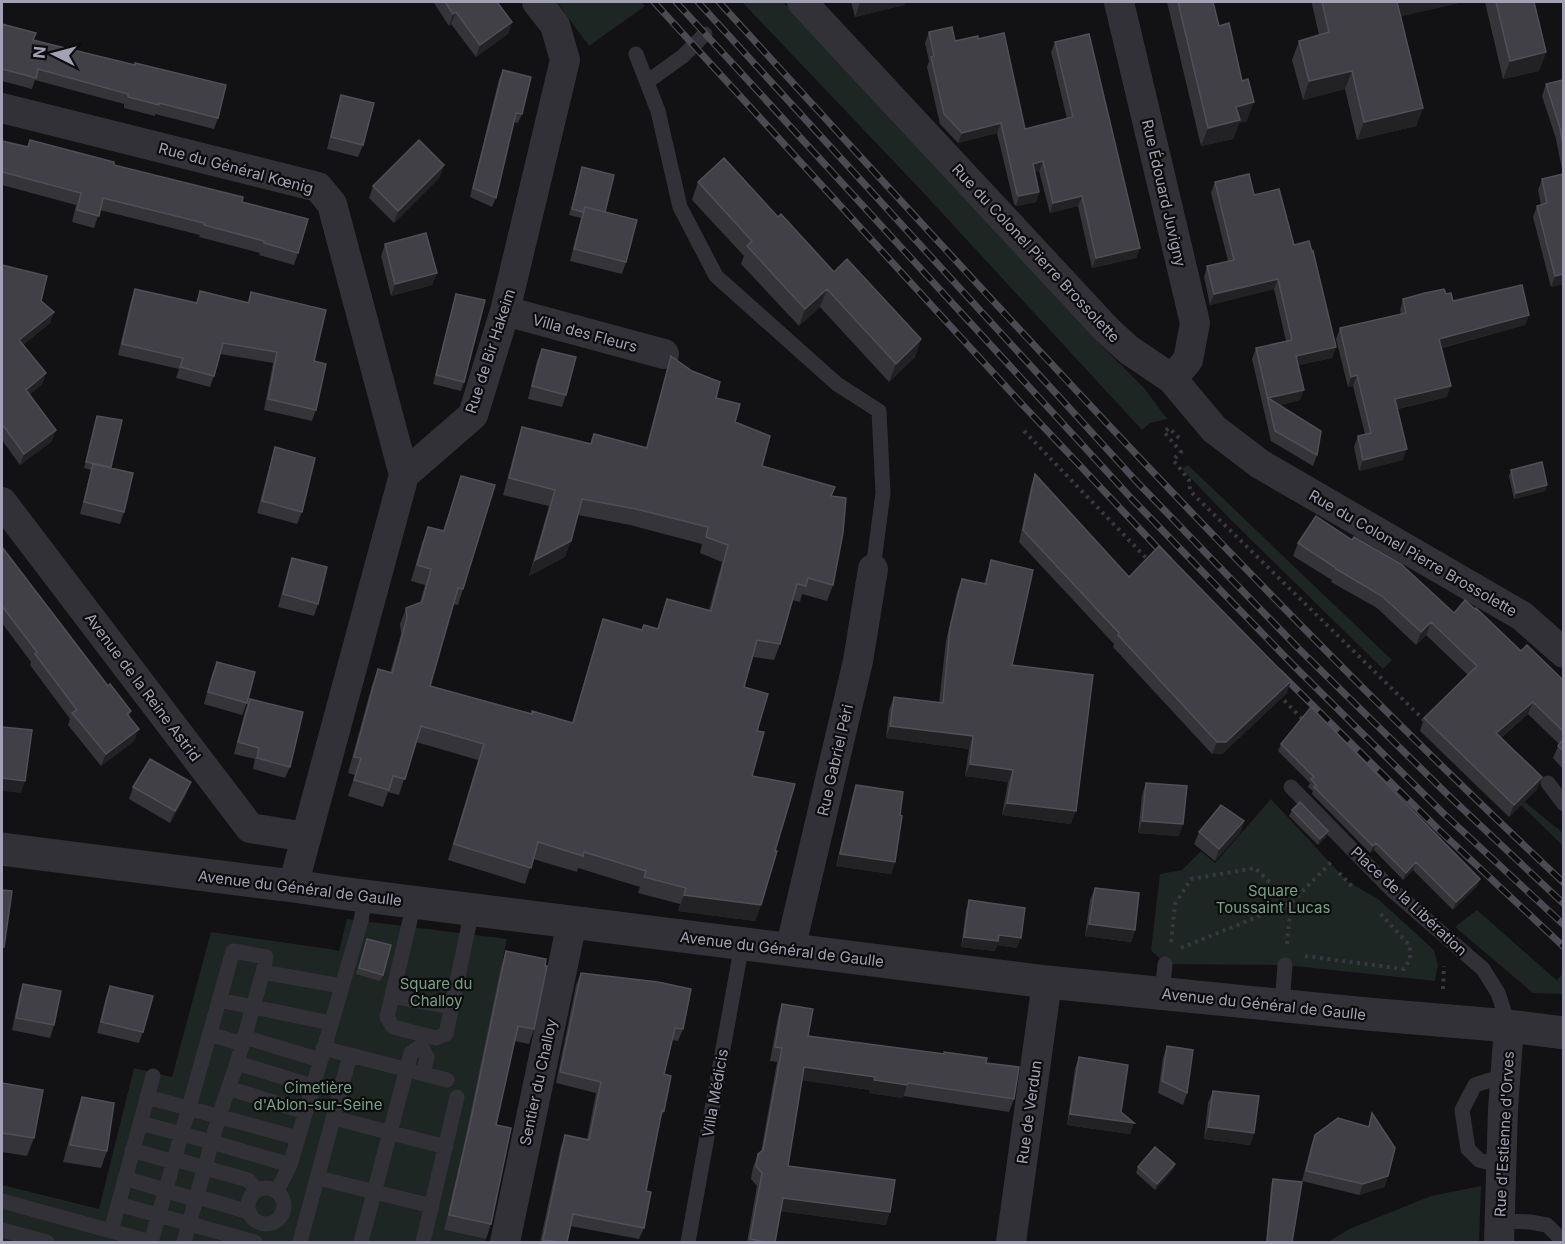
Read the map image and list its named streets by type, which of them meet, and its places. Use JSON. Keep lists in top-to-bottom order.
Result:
{
  "streets": {
    "street": [
      "Rue du Général Kœnig",
      "Rue Édouard Juvigny",
      "Rue du Colonel Pierre Brossolette",
      "Villa des Fleurs",
      "Rue de Bir Hakeim",
      "Avenue de la Reine Astrid",
      "Rue Gabriel Péri",
      "Avenue du Général de Gaulle",
      "Sentier du Challoy",
      "Rue de Verdun",
      "Rue d'Estienne d'Orves"
    ],
    "lane": ["Place de la Libération", "Villa Médicis"]
  },
  "crossings": [
    ["Rue du Général Kœnig", "Rue de Bir Hakeim"],
    ["Rue Édouard Juvigny", "Rue du Colonel Pierre Brossolette"],
    ["Villa des Fleurs", "Rue de Bir Hakeim"],
    ["Rue Gabriel Péri", "Avenue du Général de Gaulle"],
    ["Avenue du Général de Gaulle", "Place de la Libération"],
    ["Avenue du Général de Gaulle", "Sentier du Challoy"],
    ["Avenue du Général de Gaulle", "Villa Médicis"],
    ["Avenue du Général de Gaulle", "Rue de Verdun"],
    ["Avenue du Général de Gaulle", "Rue d'Estienne d'Orves"],
    ["Place de la Libération", "Rue d'Estienne d'Orves"]
  ],
  "parks": ["Square Toussaint Lucas", "Square du Challoy", "Cimetière d'Ablon-sur-Seine"],
  "north": "left"
}
